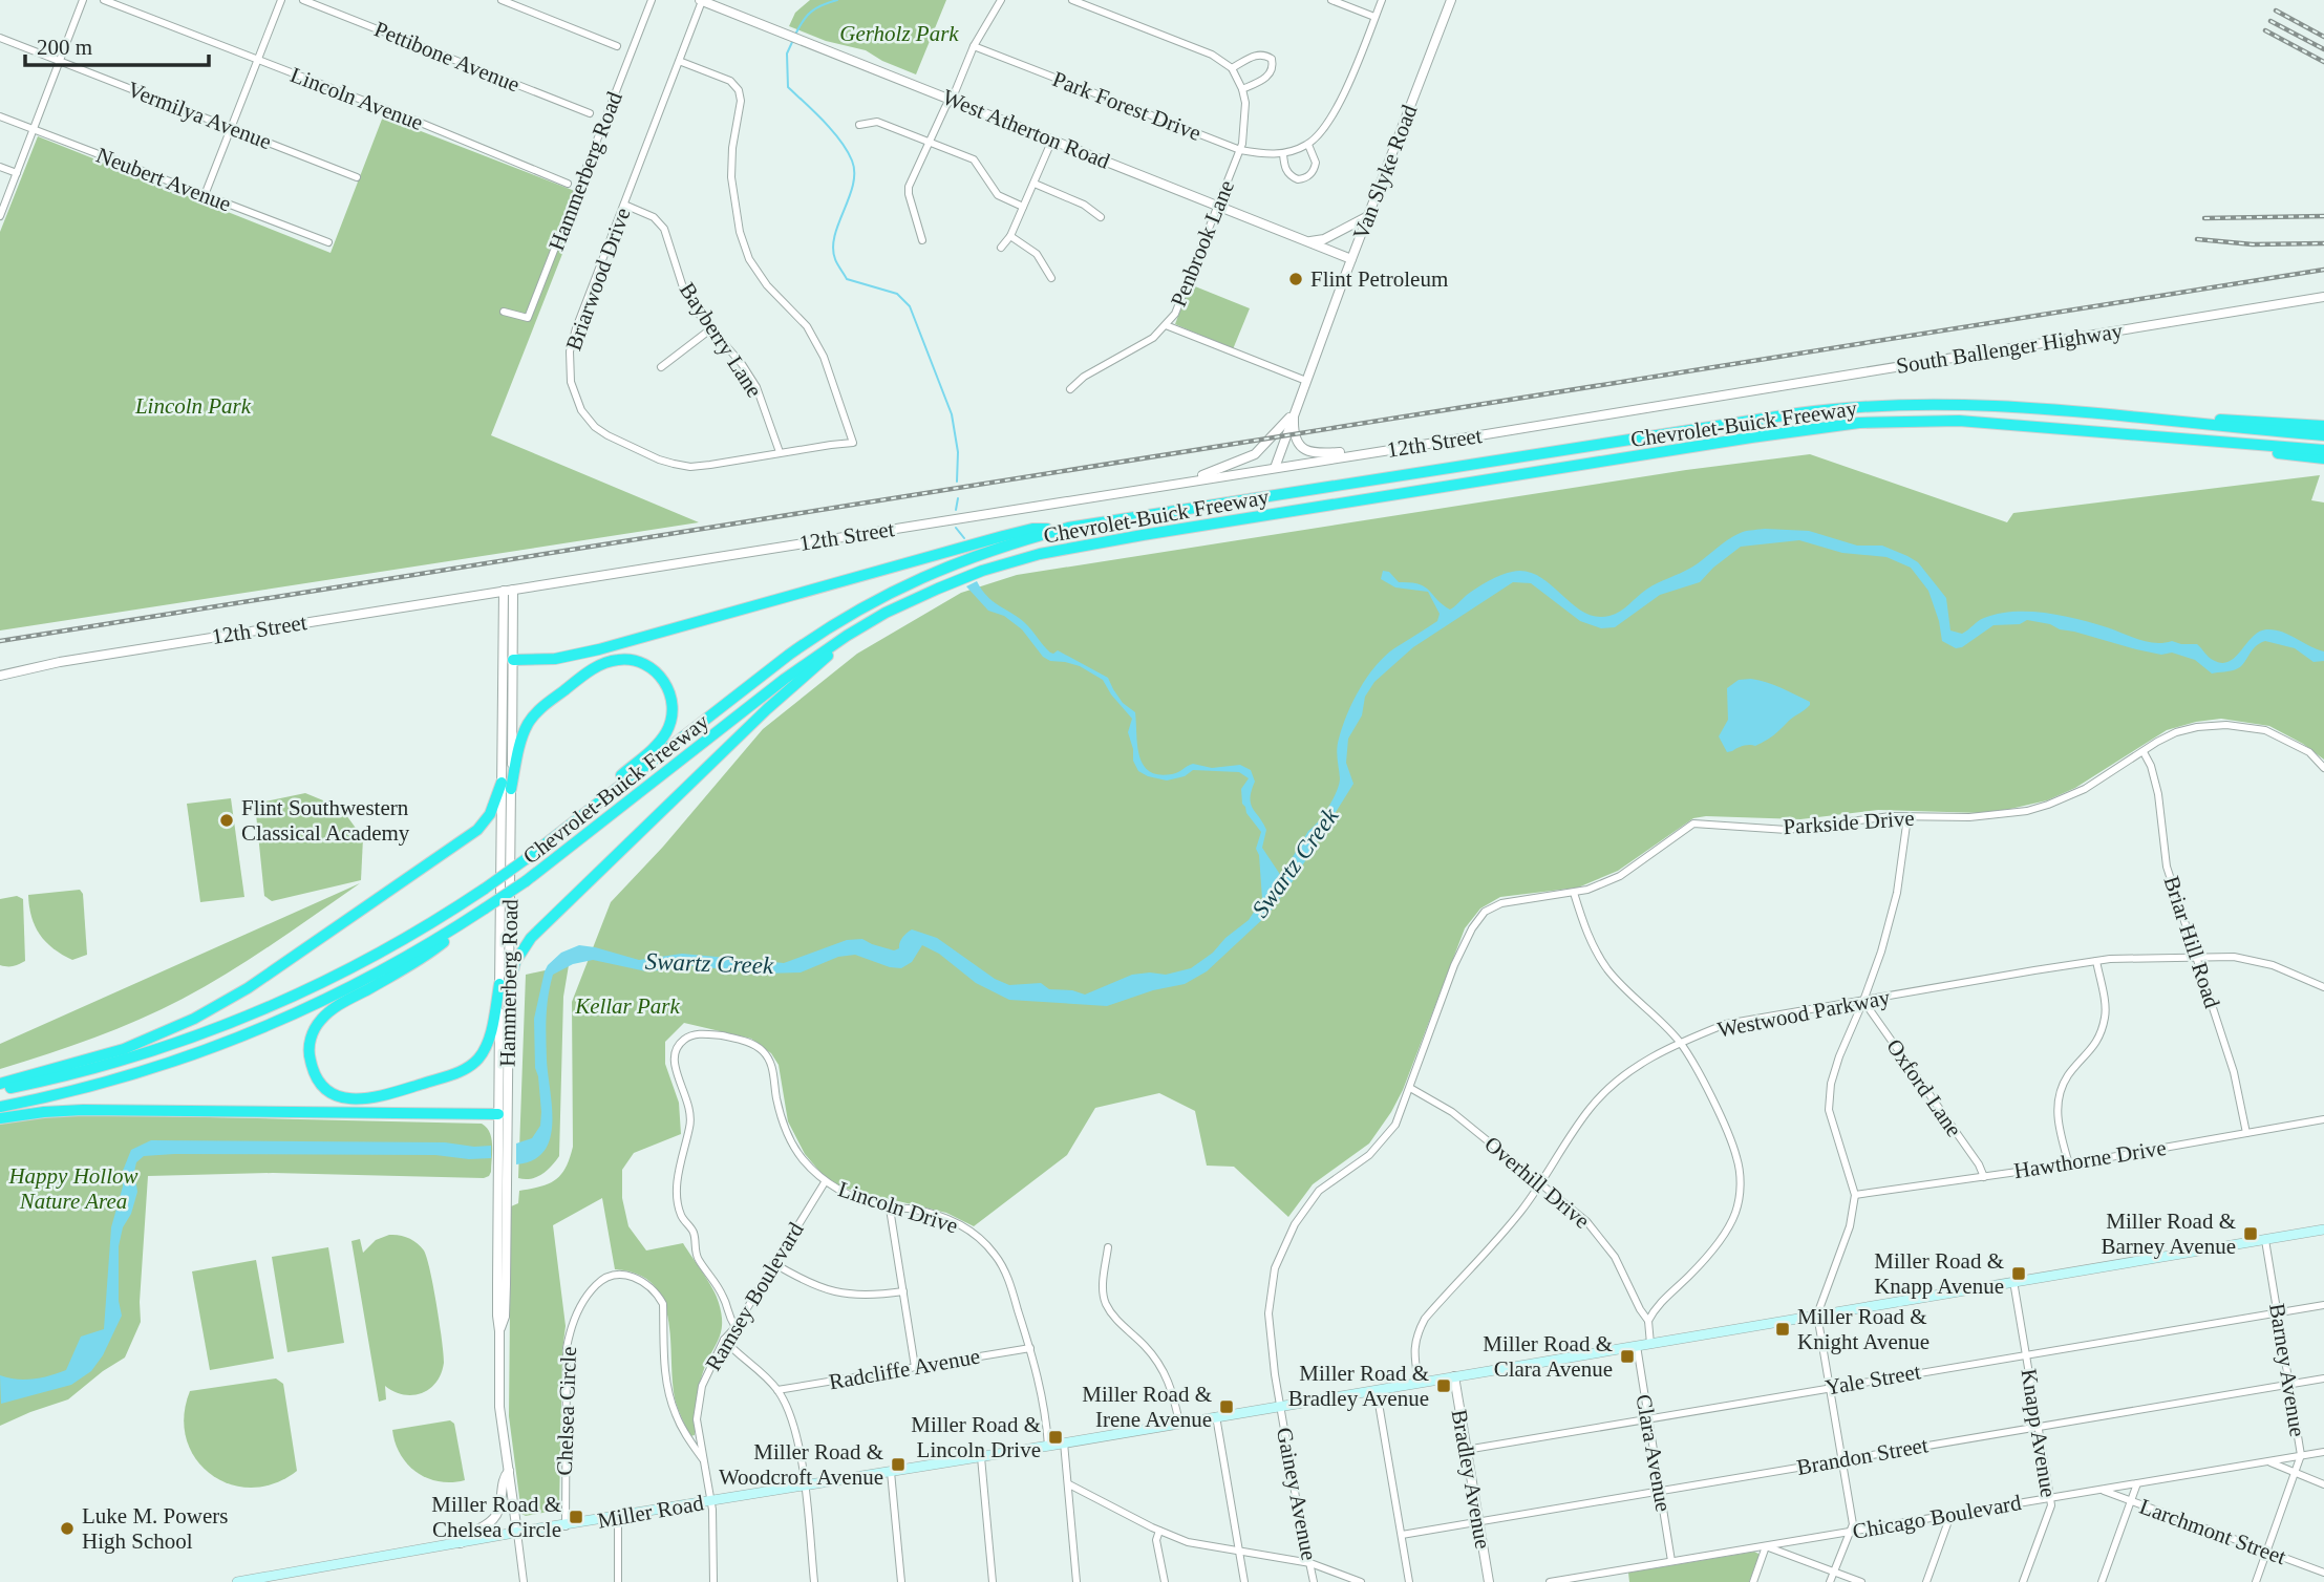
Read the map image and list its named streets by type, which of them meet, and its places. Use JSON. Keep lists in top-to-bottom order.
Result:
{
  "streets": {
    "highway": ["Chevrolet-Buick Freeway"],
    "main road": ["Miller Road"],
    "street": [
      "Pettibone Avenue",
      "Lincoln Avenue",
      "Park Forest Drive",
      "Vermilya Avenue",
      "West Atherton Road",
      "Hammerberg Road",
      "Van Slyke Road",
      "Neubert Avenue",
      "Penbrook Lane",
      "Briarwood Drive",
      "Bayberry Lane",
      "South Ballenger Highway",
      "12th Street",
      "Parkside Drive",
      "Briar Hill Road",
      "Westwood Parkway",
      "Oxford Lane",
      "Hawthorne Drive",
      "Overhill Drive",
      "Lincoln Drive",
      "Ramsey Boulevard",
      "Radcliffe Avenue",
      "Barney Avenue",
      "Yale Street",
      "Chelsea Circle",
      "Knapp Avenue",
      "Clara Avenue",
      "Brandon Street",
      "Bradley Avenue",
      "Gainey Avenue",
      "Chicago Boulevard",
      "Larchmont Street"
    ]
  },
  "crossings": [
    ["Park Forest Drive", "Penbrook Lane"],
    ["West Atherton Road", "Van Slyke Road"],
    ["West Atherton Road", "Penbrook Lane"],
    ["West Atherton Road", "Briarwood Drive"],
    ["Hammerberg Road", "12th Street"],
    ["Hammerberg Road", "Miller Road"],
    ["Van Slyke Road", "12th Street"],
    ["Briarwood Drive", "Bayberry Lane"],
    ["South Ballenger Highway", "12th Street"],
    ["Parkside Drive", "Briar Hill Road"],
    ["Parkside Drive", "Overhill Drive"],
    ["Parkside Drive", "Gainey Avenue"],
    ["Parkside Drive", "Miller Road"],
    ["Briar Hill Road", "Westwood Parkway"],
    ["Briar Hill Road", "Hawthorne Drive"],
    ["Westwood Parkway", "Oxford Lane"],
    ["Westwood Parkway", "Overhill Drive"],
    ["Westwood Parkway", "Miller Road"],
    ["Oxford Lane", "Hawthorne Drive"],
    ["Overhill Drive", "Miller Road"],
    ["Lincoln Drive", "Ramsey Boulevard"],
    ["Lincoln Drive", "Radcliffe Avenue"],
    ["Lincoln Drive", "Miller Road"],
    ["Ramsey Boulevard", "Chelsea Circle"],
    ["Ramsey Boulevard", "Miller Road"],
    ["Barney Avenue", "Yale Street"],
    ["Barney Avenue", "Brandon Street"],
    ["Barney Avenue", "Miller Road"],
    ["Barney Avenue", "Chicago Boulevard"],
    ["Barney Avenue", "Larchmont Street"],
    ["Yale Street", "Knapp Avenue"],
    ["Yale Street", "Clara Avenue"],
    ["Yale Street", "Bradley Avenue"],
    ["Chelsea Circle", "Miller Road"],
    ["Knapp Avenue", "Brandon Street"],
    ["Knapp Avenue", "Miller Road"],
    ["Knapp Avenue", "Chicago Boulevard"],
    ["Clara Avenue", "Brandon Street"],
    ["Clara Avenue", "Miller Road"],
    ["Clara Avenue", "Chicago Boulevard"],
    ["Brandon Street", "Bradley Avenue"],
    ["Bradley Avenue", "Miller Road"],
    ["Gainey Avenue", "Miller Road"],
    ["Chicago Boulevard", "Larchmont Street"]
  ],
  "water": ["Swartz Creek"],
  "parks": [
    "Gerholz Park",
    "Lincoln Park",
    "Kellar Park",
    "Happy Hollow Nature Area"
  ],
  "places": {
    "other": ["Flint Petroleum", "Flint Southwestern Classical Academy", "Luke M. Powers High School"],
    "transit": [
      "Miller Road & Barney Avenue",
      "Miller Road & Knapp Avenue",
      "Miller Road & Knight Avenue",
      "Miller Road & Clara Avenue",
      "Miller Road & Bradley Avenue",
      "Miller Road & Irene Avenue",
      "Miller Road & Lincoln Drive",
      "Miller Road & Woodcroft Avenue",
      "Miller Road & Chelsea Circle"
    ]
  },
  "scale_bar": "200 m"
}
